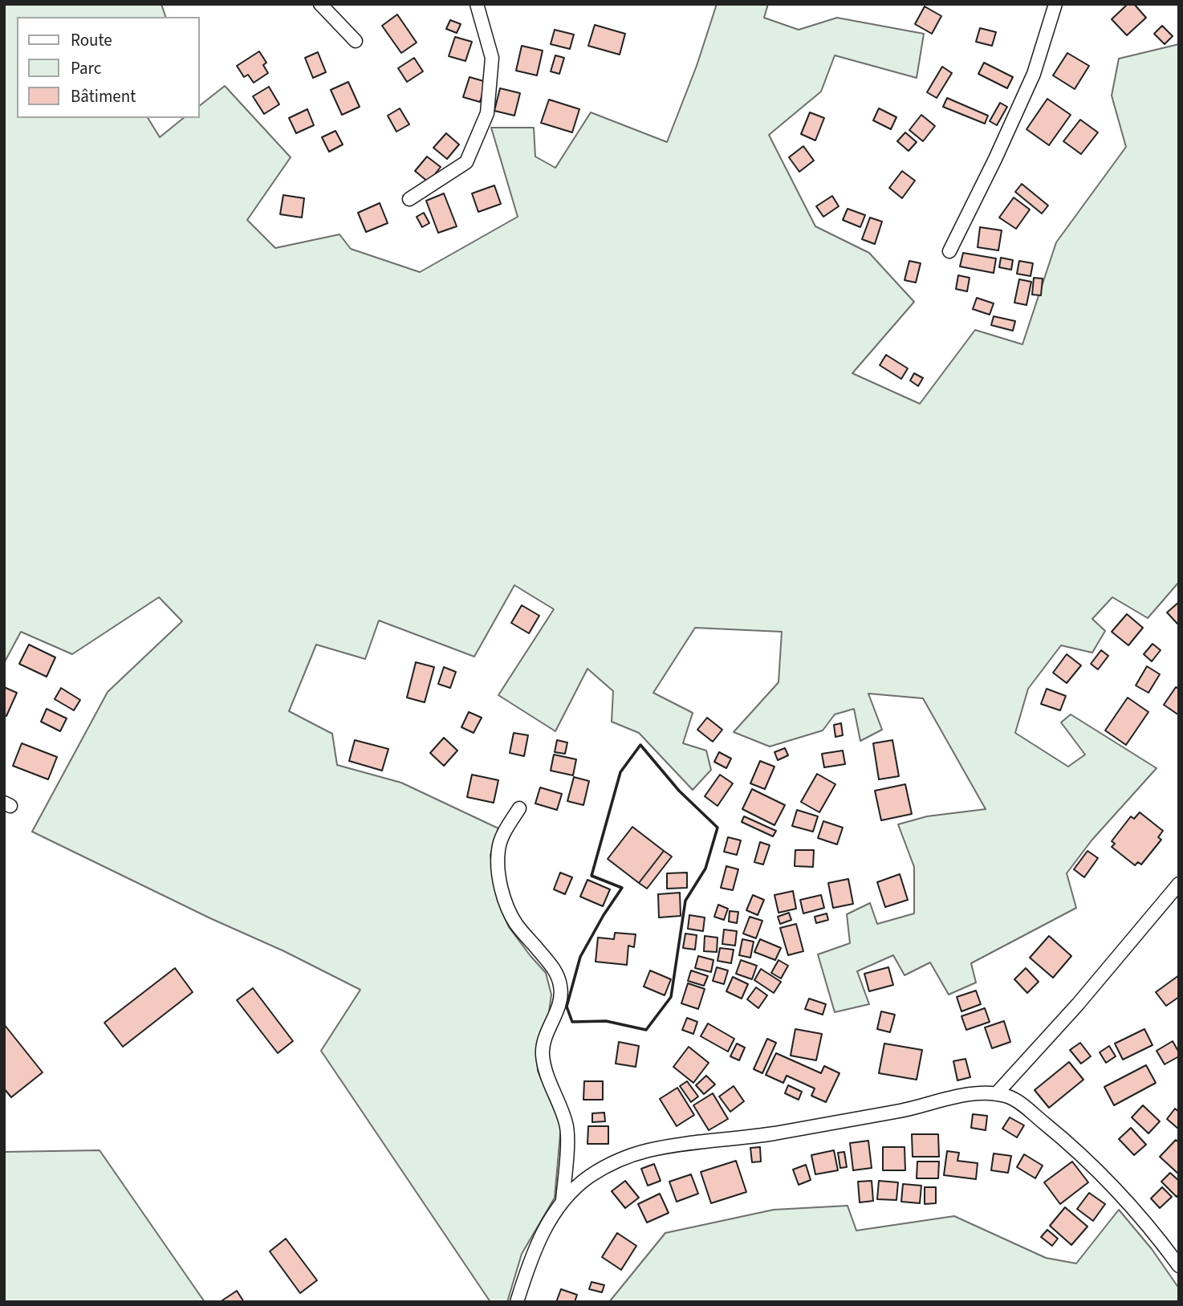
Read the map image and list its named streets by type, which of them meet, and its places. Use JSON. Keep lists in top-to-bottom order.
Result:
{
  "legend": ["Route", "Parc", "Bâtiment"]
}
